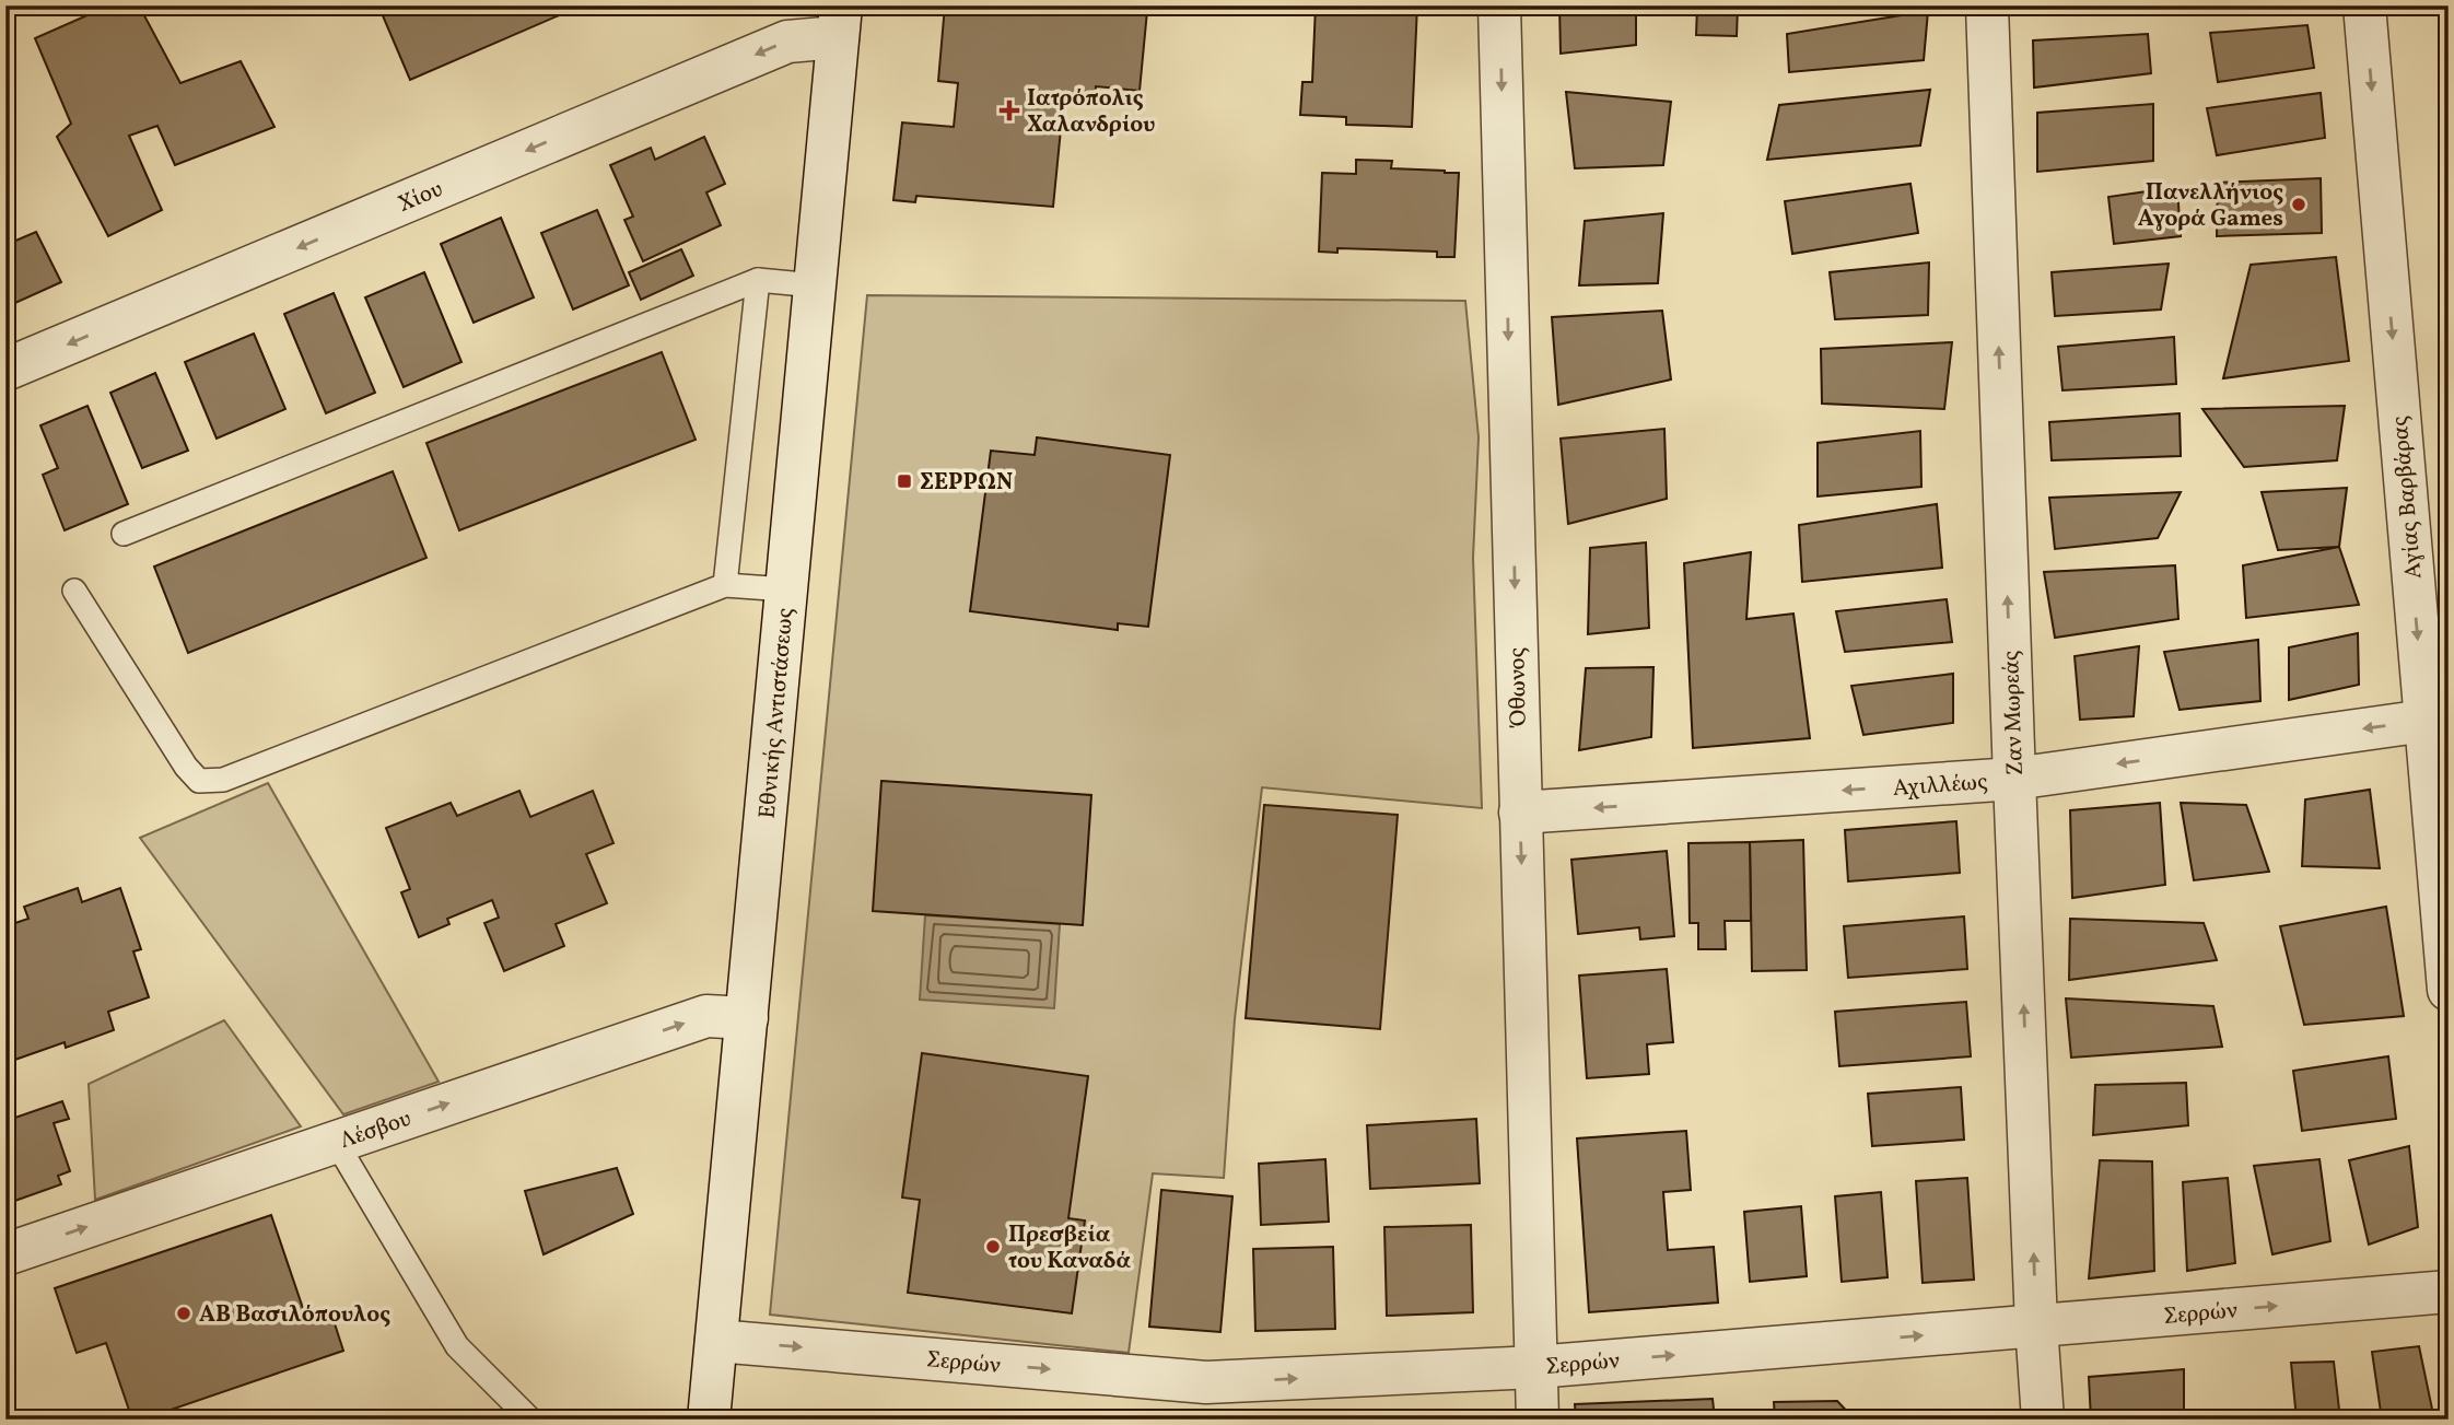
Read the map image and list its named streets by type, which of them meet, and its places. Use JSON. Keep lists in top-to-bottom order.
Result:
{
  "streets": {
    "street": [
      "Χίου",
      "Αγίας Βαρβάρας",
      "Όθωνος",
      "Εθνικής Αντιστάσεως",
      "Ζαν Μωρεάς",
      "Αχιλλέως",
      "Λέσβου",
      "Σερρών"
    ]
  },
  "crossings": [
    ["Χίου", "Εθνικής Αντιστάσεως"],
    ["Αγίας Βαρβάρας", "Αχιλλέως"],
    ["Όθωνος", "Αχιλλέως"],
    ["Όθωνος", "Σερρών"],
    ["Εθνικής Αντιστάσεως", "Λέσβου"],
    ["Εθνικής Αντιστάσεως", "Σερρών"],
    ["Ζαν Μωρεάς", "Αχιλλέως"],
    ["Ζαν Μωρεάς", "Σερρών"]
  ],
  "one_way": [
    "Χίου",
    "Αγίας Βαρβάρας",
    "Όθωνος",
    "Ζαν Μωρεάς",
    "Αχιλλέως",
    "Λέσβου",
    "Σερρών"
  ],
  "places": {
    "health": ["Ιατρόπολις Χαλανδρίου"],
    "other": ["Πανελλήνιος Αγορά Games", "Πρεσβεία του Καναδά", "ΑΒ Βασιλόπουλος"],
    "transit": ["ΣΕΡΡΩΝ"]
  }
}
